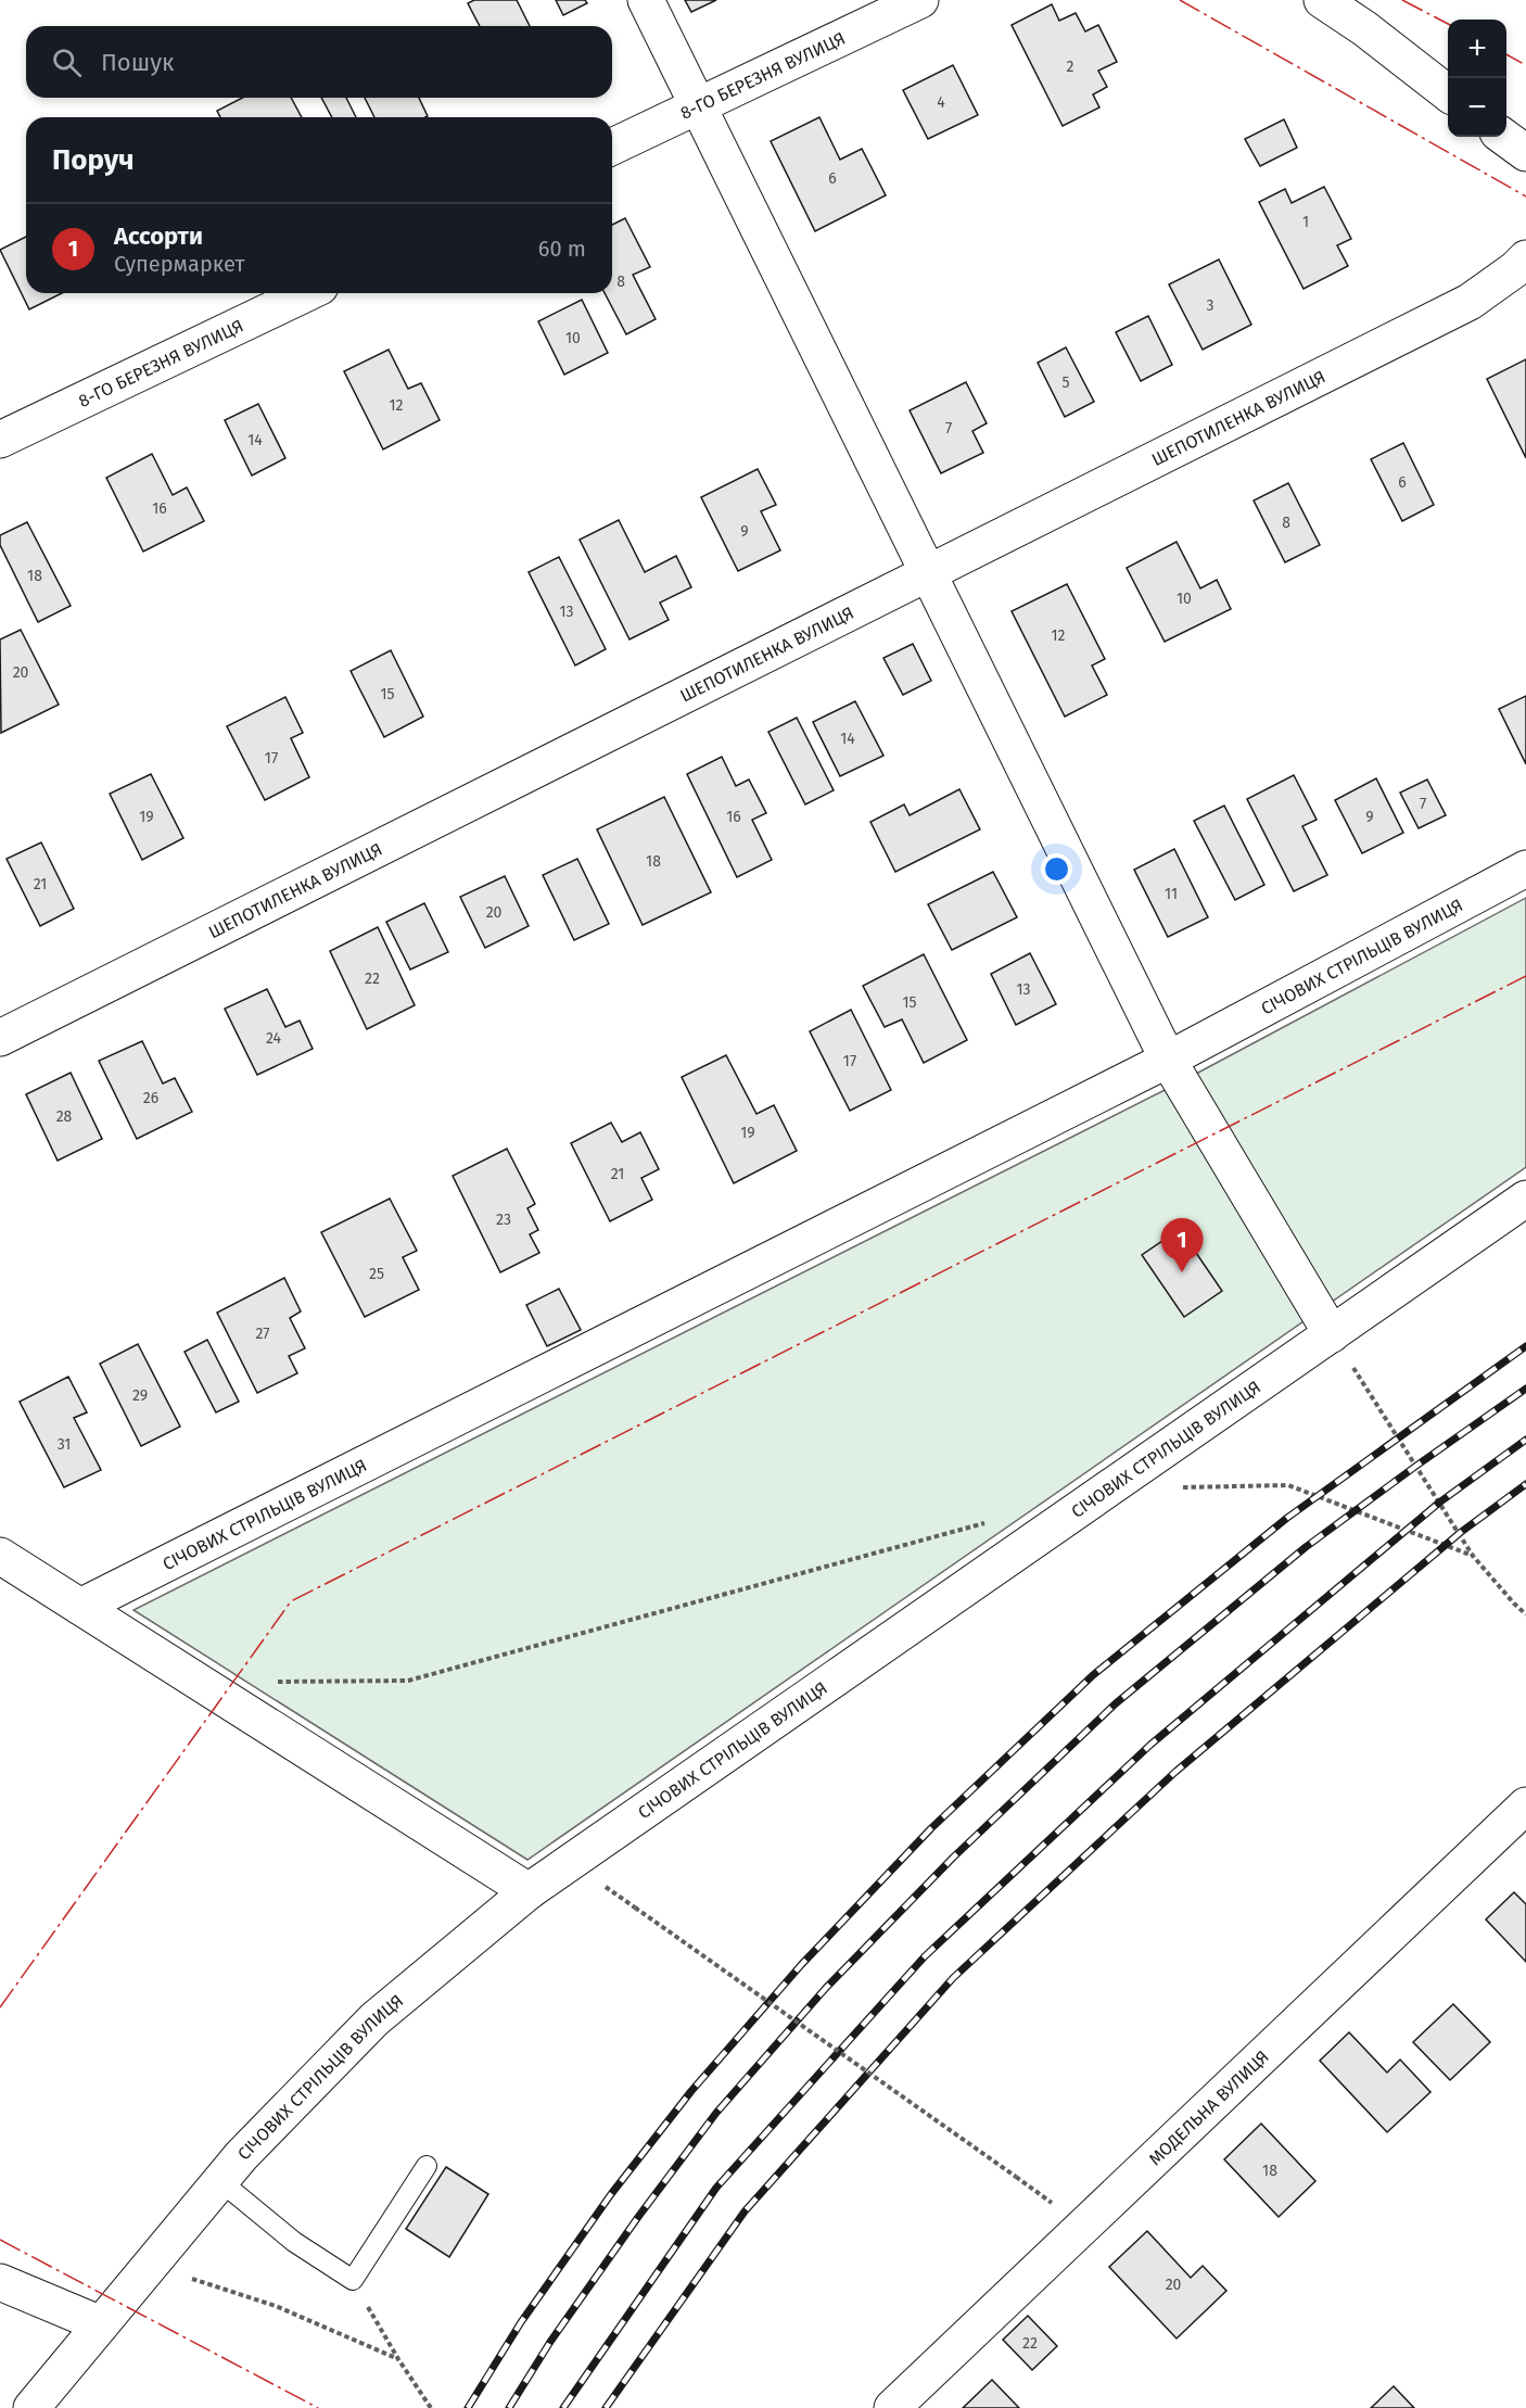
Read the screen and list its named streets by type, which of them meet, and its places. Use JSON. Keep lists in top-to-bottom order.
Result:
{
  "streets": {
    "street": [
      "8-ГО БЕРЕЗНЯ ВУЛИЦЯ",
      "ШЕПОТИЛЕНКА ВУЛИЦЯ",
      "СІЧОВИХ СТРІЛЬЦІВ ВУЛИЦЯ",
      "МОДЕЛЬНА ВУЛИЦЯ"
    ]
  },
  "house_numbers": [
    "2",
    "4",
    "6",
    "1",
    "8",
    "3",
    "10",
    "5",
    "12",
    "7",
    "14",
    "6",
    "16",
    "8",
    "9",
    "18",
    "10",
    "13",
    "12",
    "20",
    "15",
    "14",
    "17",
    "7",
    "19",
    "16",
    "9",
    "18",
    "21",
    "11",
    "20",
    "22",
    "13",
    "15",
    "24",
    "17",
    "26",
    "28",
    "19",
    "21",
    "23",
    "25",
    "27",
    "29",
    "31",
    "18",
    "20",
    "22"
  ],
  "page": {
    "map_buttons": ["+", "−"],
    "search": "Пошук",
    "heading": "Поруч",
    "list": [
      {
        "mark": "1",
        "name": "Ассорти",
        "note": "Супермаркет",
        "value": "60 m"
      }
    ],
    "pins": "1"
  }
}
